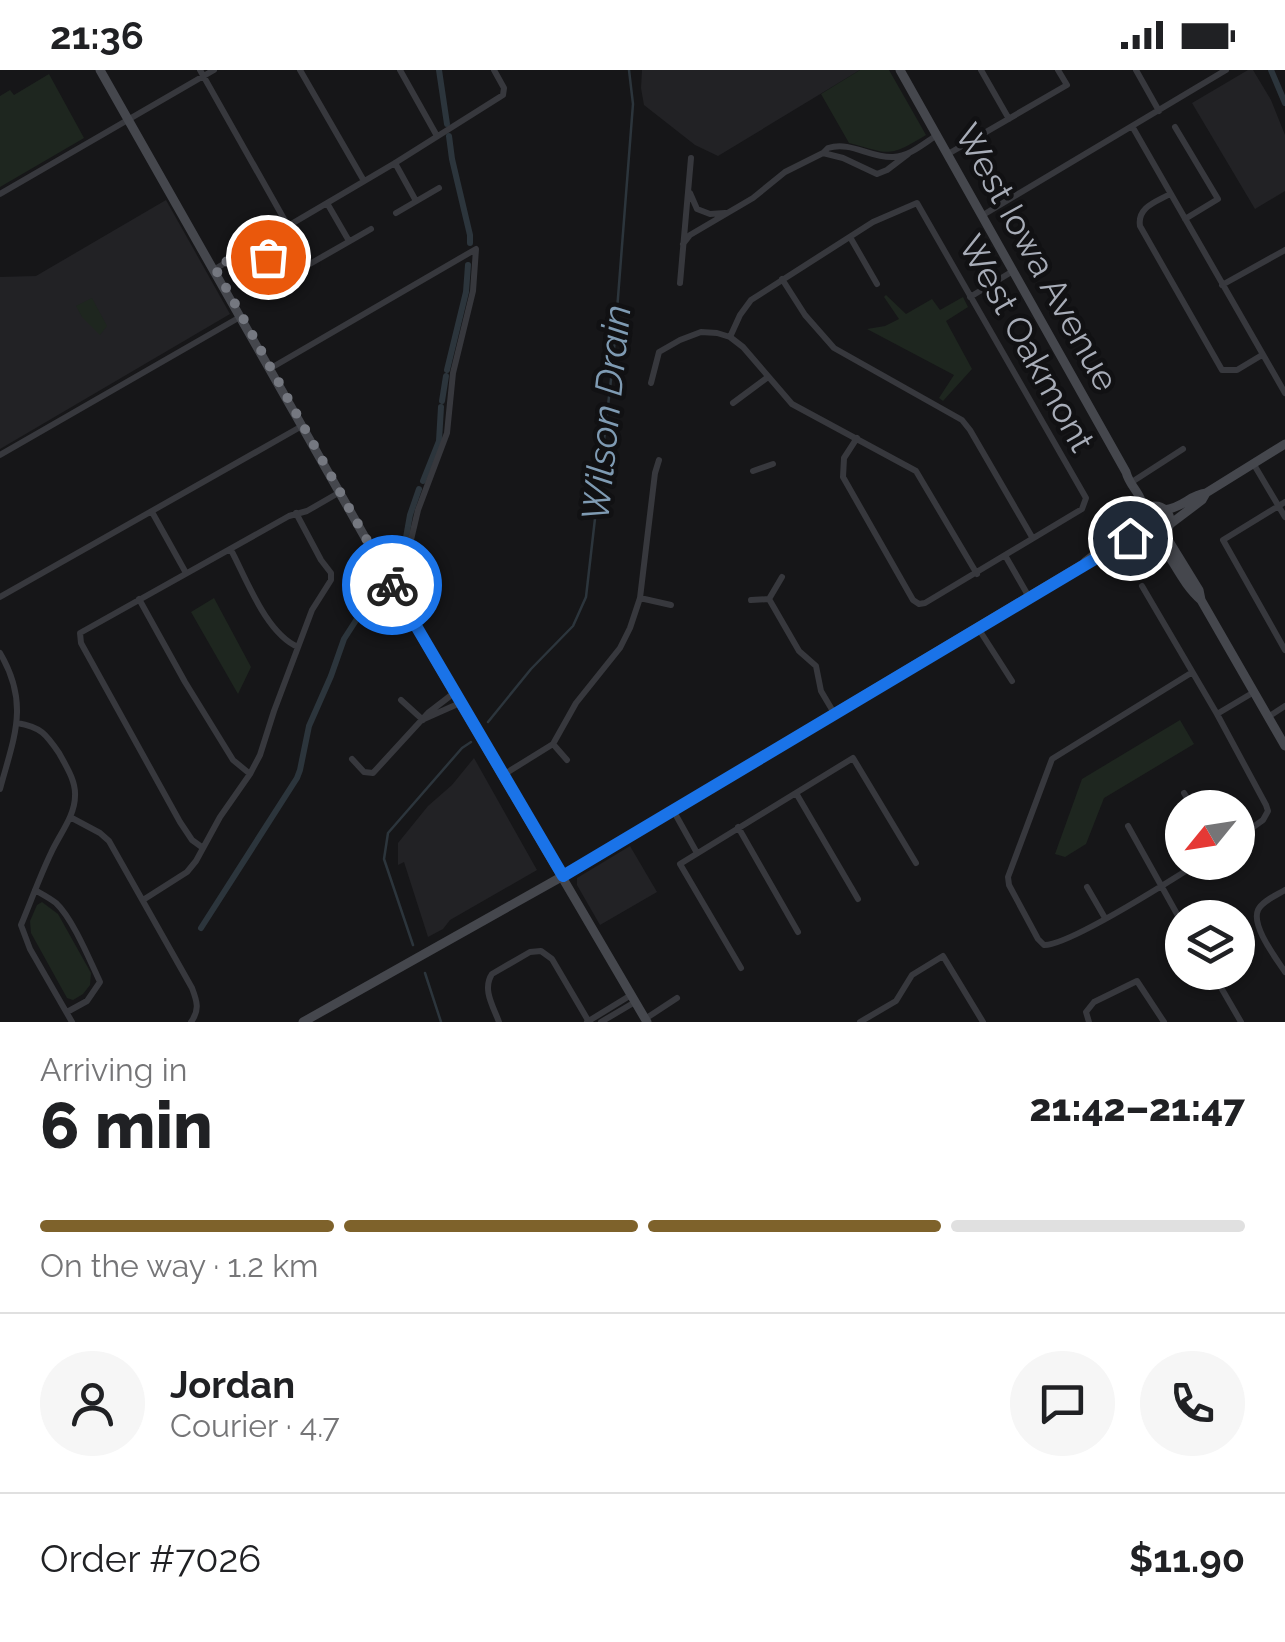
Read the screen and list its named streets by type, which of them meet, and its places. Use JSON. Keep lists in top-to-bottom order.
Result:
{
  "streets": {
    "main road": ["West Iowa Avenue"],
    "street": ["West Oakmont"]
  },
  "water": ["Wilson Drain"],
  "north": "bottom left",
  "page": {
    "status": "21:36",
    "heading": ["6 min", "Arriving in", "21:42–21:47"],
    "panel": [
      "Jordan",
      "Courier · 4.7",
      "Order #7026",
      "$11.90"
    ],
    "bar": "On the way · 1.2 km"
  }
}
